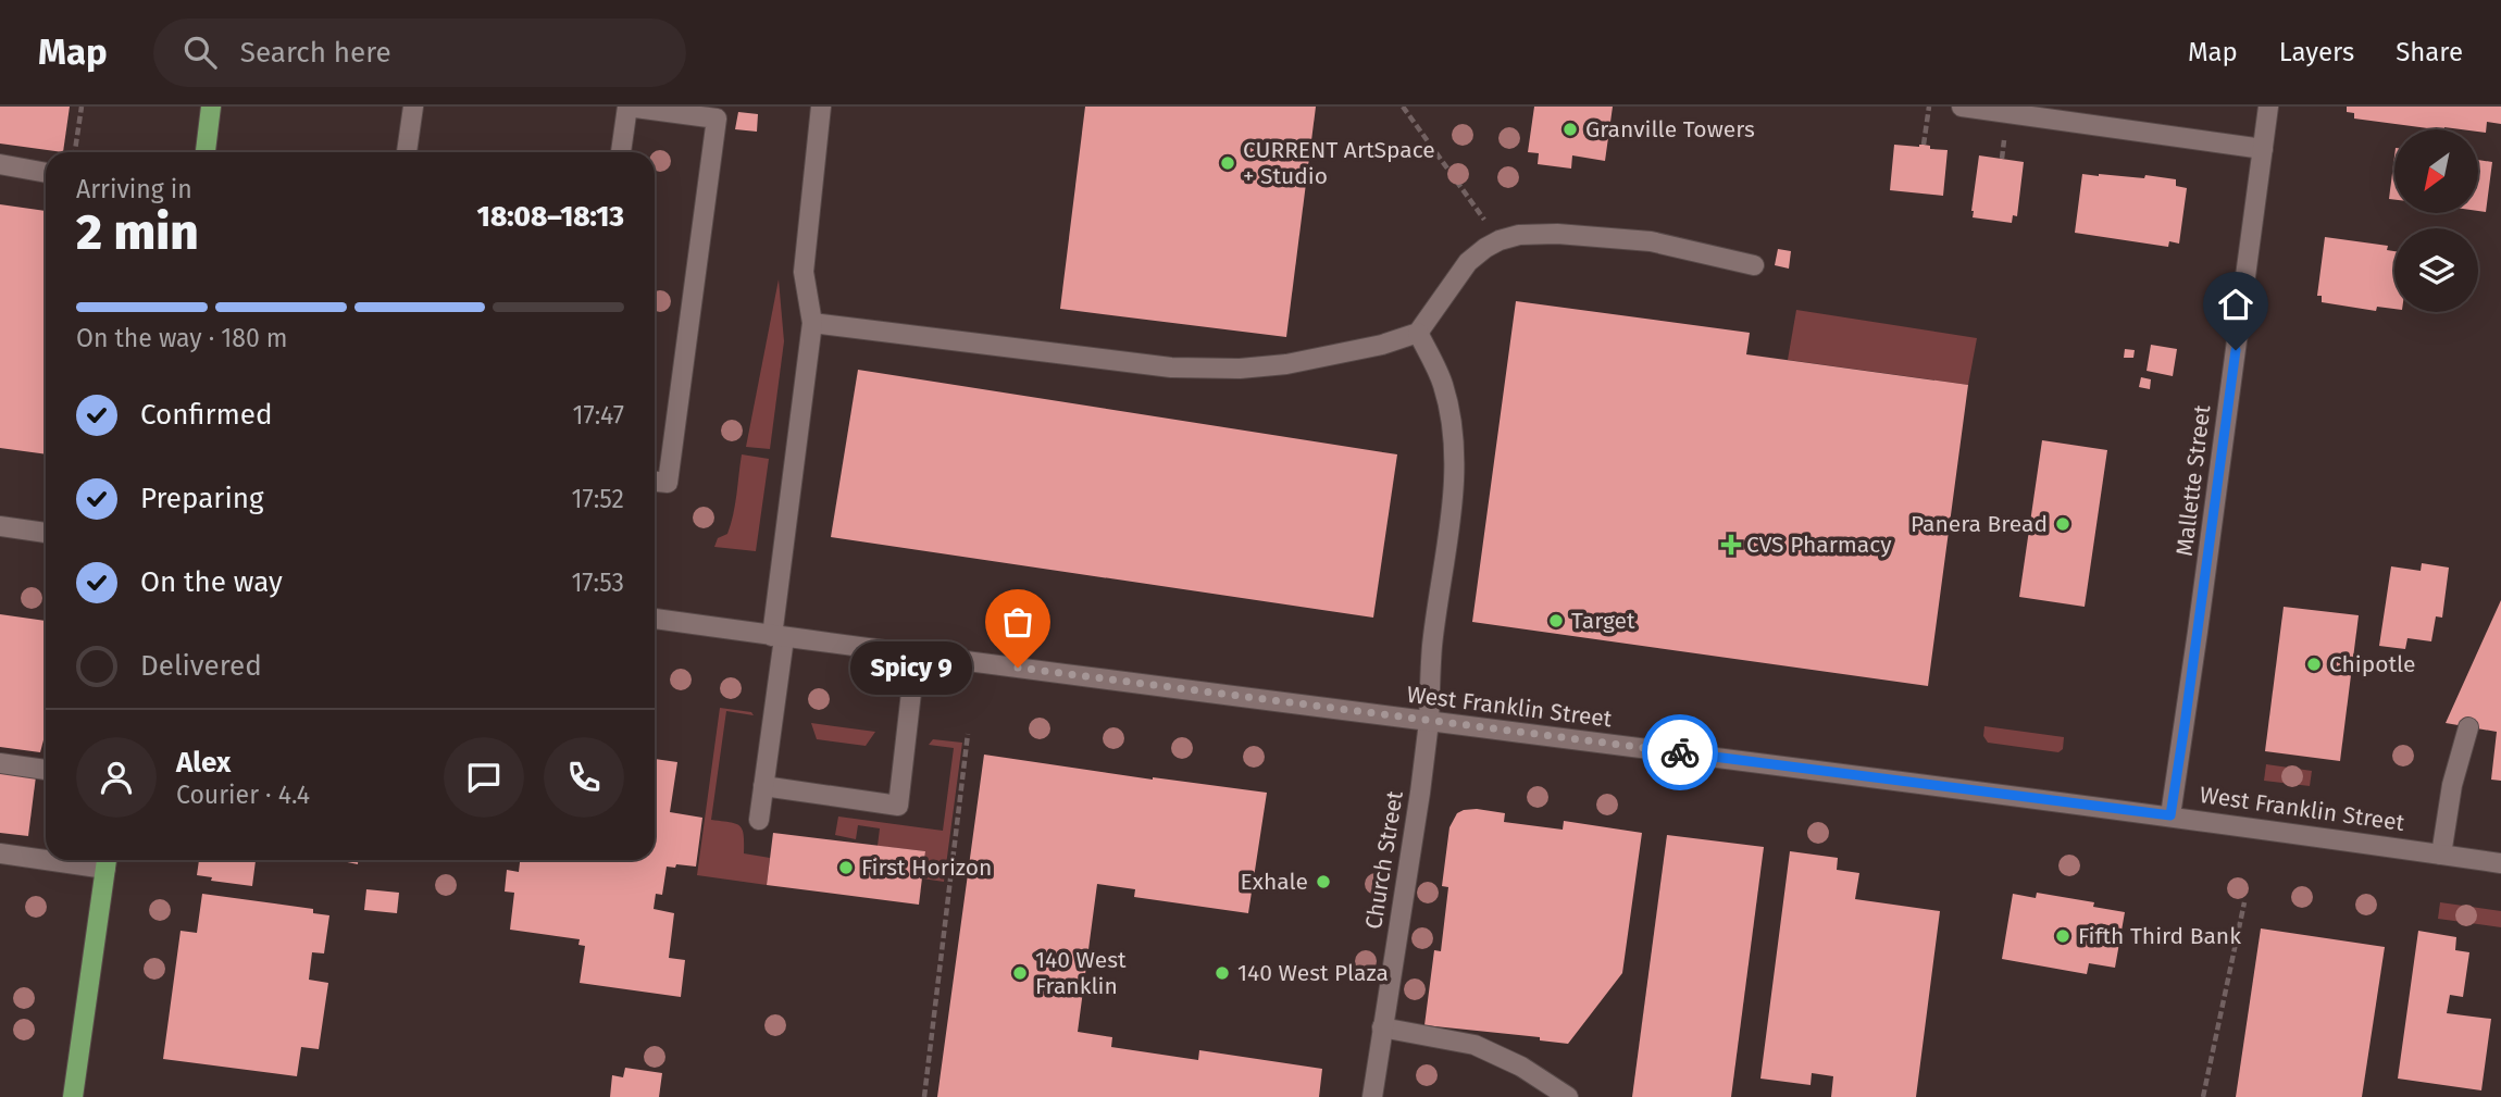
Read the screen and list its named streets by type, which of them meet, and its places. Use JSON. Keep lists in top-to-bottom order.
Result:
{
  "streets": {
    "main road": ["Mallette Street", "West Franklin Street", "Church Street"]
  },
  "crossings": [
    ["Mallette Street", "West Franklin Street"],
    ["West Franklin Street", "Church Street"]
  ],
  "places": {
    "other": [
      "Granville Towers",
      "CURRENT ArtSpace + Studio",
      "Panera Bread",
      "Target",
      "Chipotle",
      "Spicy 9",
      "First Horizon",
      "Exhale",
      "Fifth Third Bank",
      "140 West Franklin",
      "140 West Plaza"
    ],
    "health": ["CVS Pharmacy"]
  },
  "north": "bottom left",
  "page": {
    "header": "Map",
    "search": "Search here",
    "nav": ["Map", "Layers", "Share"],
    "heading": ["2 min", "Arriving in", "18:08–18:13"],
    "panel": ["Alex", "Courier · 4.4"],
    "bar": "On the way · 180 m",
    "list": [
      ["Confirmed", "17:47"],
      ["Preparing", "17:52"],
      ["On the way", "17:53"],
      "Delivered"
    ],
    "bubble": "Spicy 9"
  }
}
